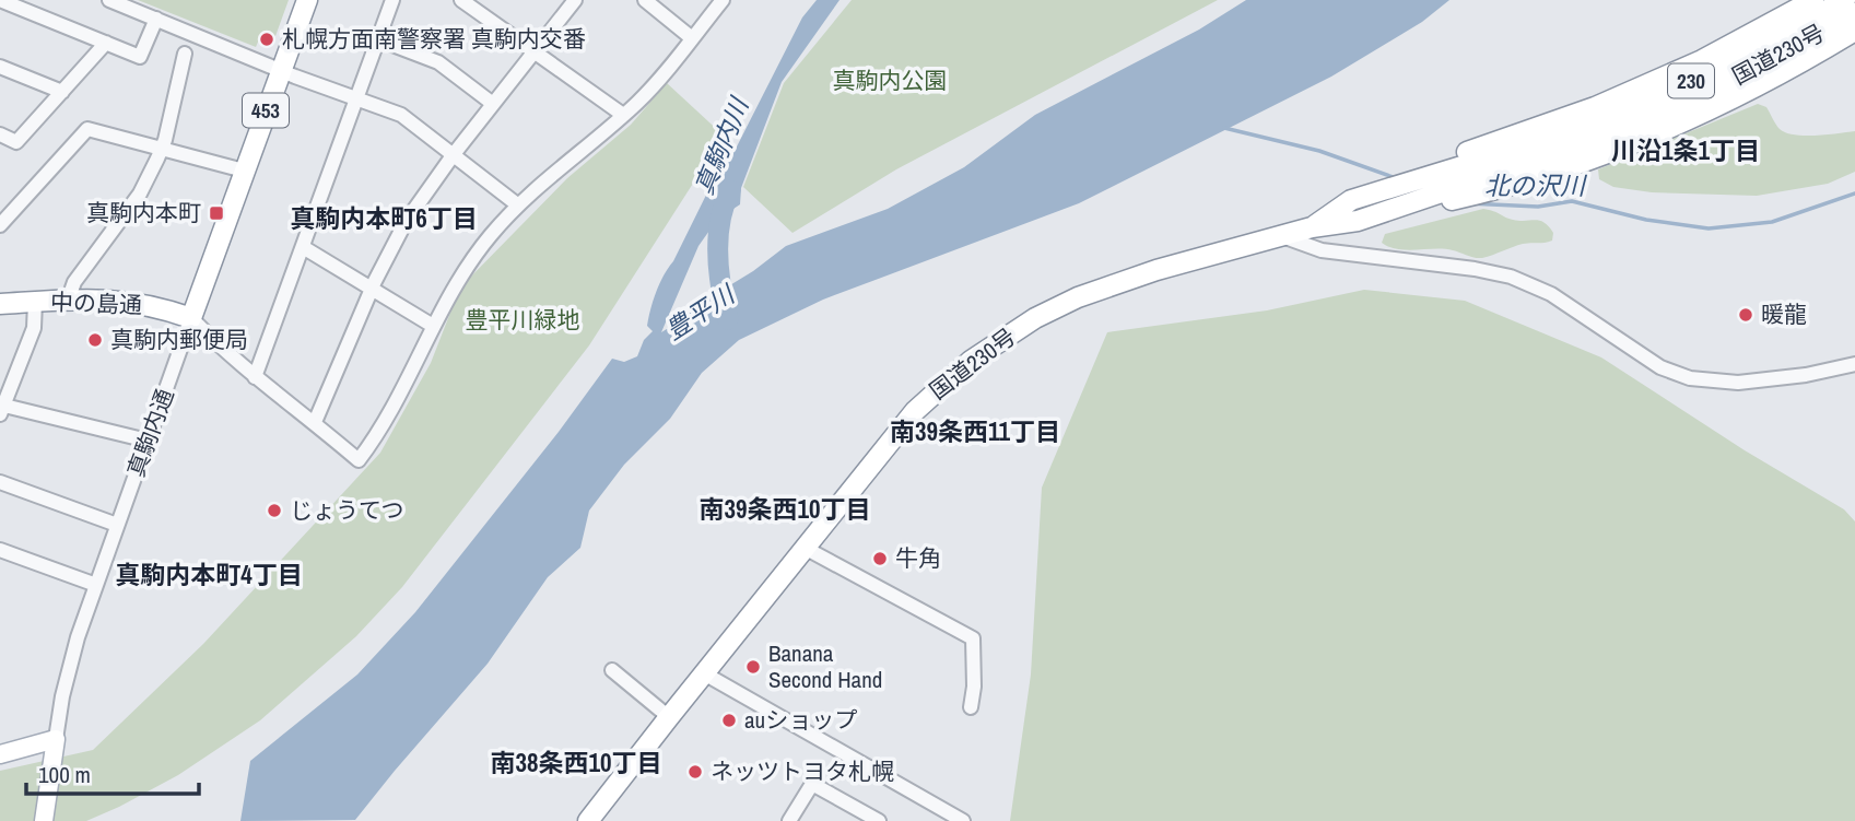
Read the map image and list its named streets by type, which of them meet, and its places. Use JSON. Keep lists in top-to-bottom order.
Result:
{
  "streets": {
    "highway": [
      "国道230号",
      "230",
      "453",
      "中の島通",
      "真駒内通"
    ]
  },
  "crossings": [
    ["国道230号", "230"],
    ["中の島通", "真駒内通"]
  ],
  "districts": [
    "川沿1条1丁目",
    "真駒内本町6丁目",
    "南39条西11丁目",
    "南39条西10丁目",
    "真駒内本町4丁目",
    "南38条西10丁目"
  ],
  "water": ["真駒内川", "北の沢川", "豊平川"],
  "parks": ["真駒内公園", "豊平川緑地"],
  "places": {
    "other": [
      "札幌方面南警察署 真駒内交番",
      "暖龍",
      "真駒内郵便局",
      "じょうてつ",
      "牛角",
      "Banana Second Hand",
      "auショップ",
      "ネッツトヨタ札幌"
    ],
    "transit": ["真駒内本町"]
  },
  "scale_bar": "100 m"
}
